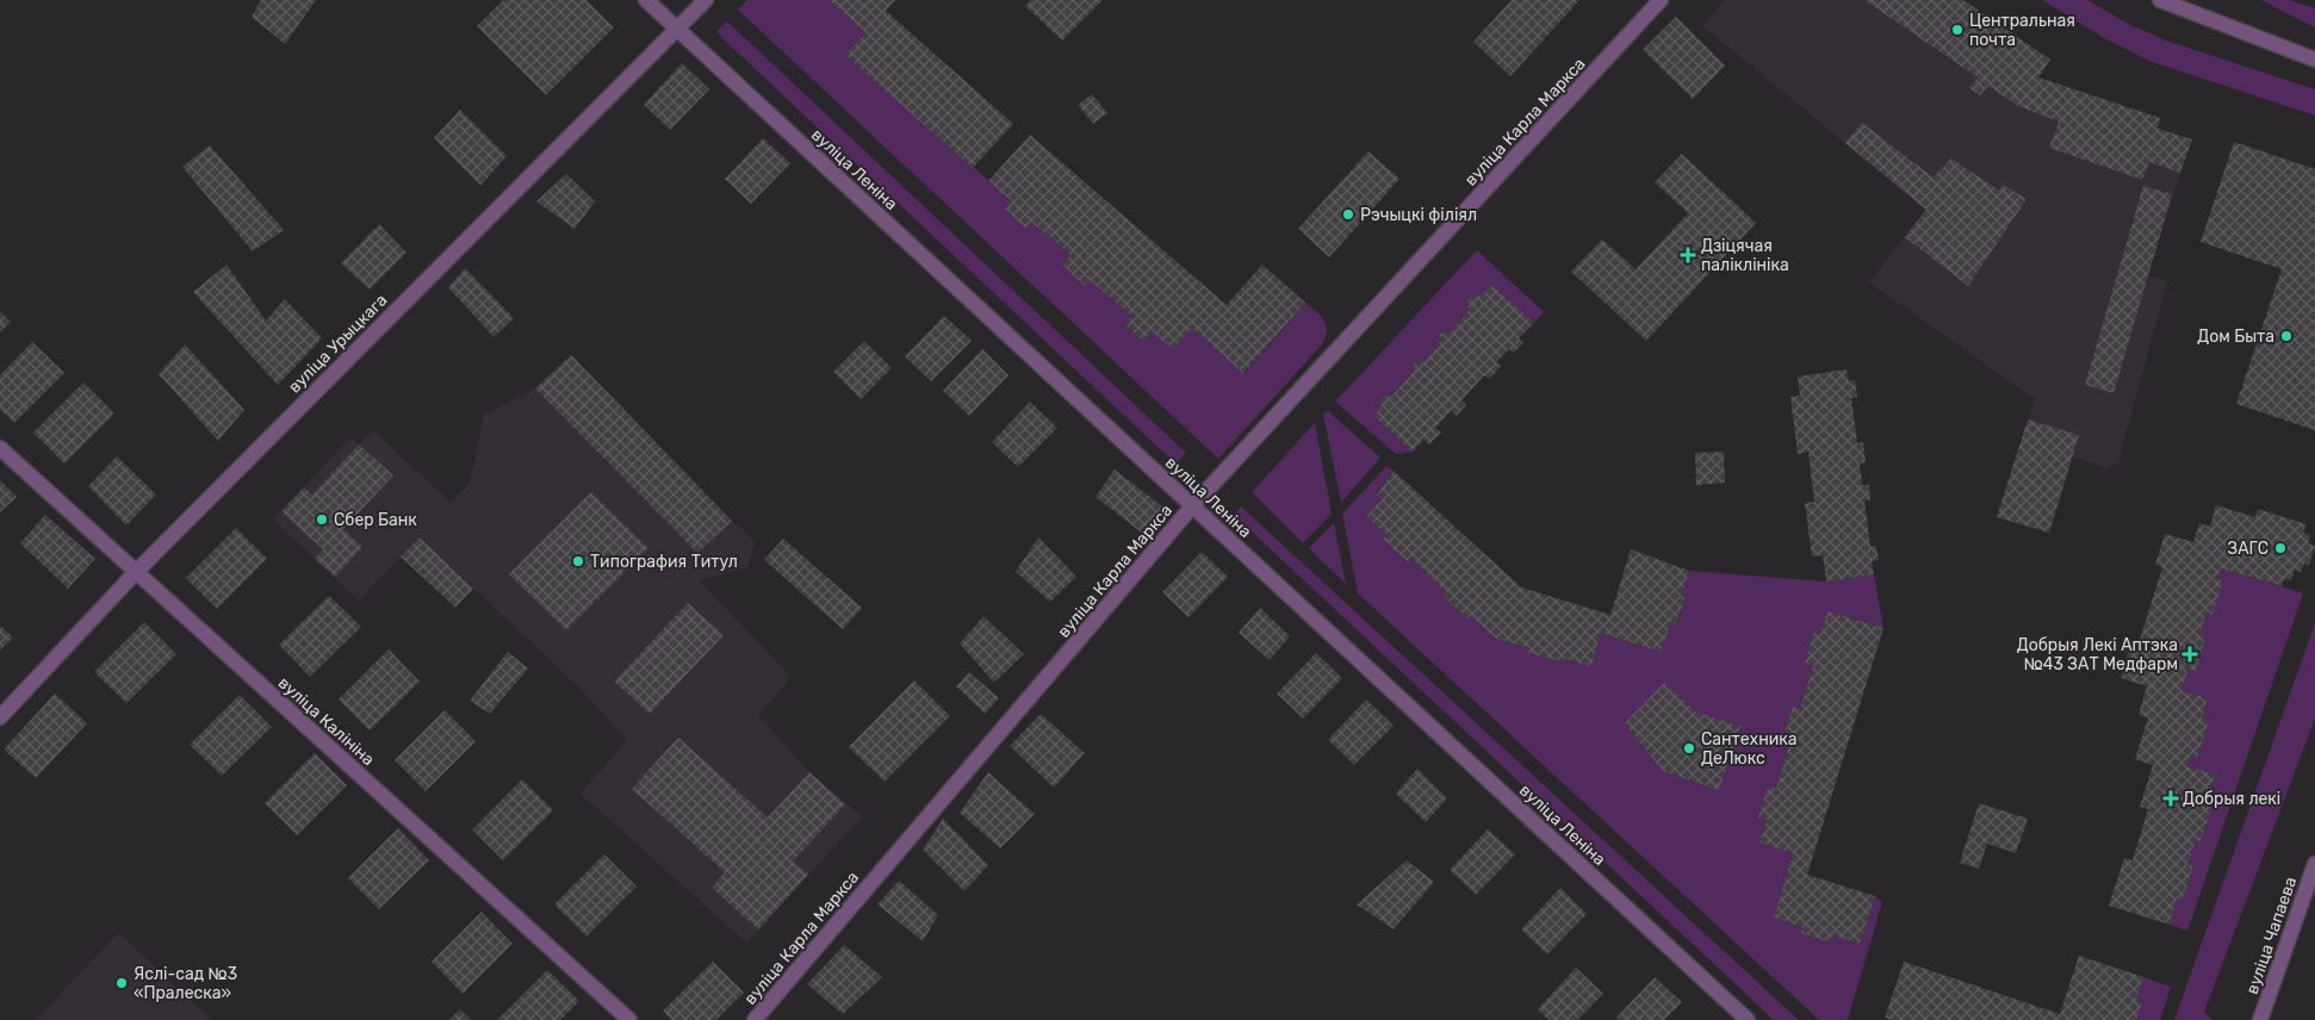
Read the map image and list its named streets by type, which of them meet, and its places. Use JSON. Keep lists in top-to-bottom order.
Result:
{
  "streets": {
    "street": [
      "вуліца Карла Маркса",
      "вуліца Леніна",
      "вуліца Урыцкага",
      "вуліца Калініна",
      "вуліца Чапаева"
    ]
  },
  "crossings": [
    ["вуліца Карла Маркса", "вуліца Леніна"],
    ["вуліца Леніна", "вуліца Урыцкага"],
    ["вуліца Урыцкага", "вуліца Калініна"]
  ],
  "places": {
    "other": [
      "Центральная почта",
      "Рэчыцкі філіял",
      "Дом Быта",
      "Сбер Банк",
      "ЗАГС",
      "Типография Титул",
      "Сантехника ДеЛюкс",
      "Яслі-сад №3 «Пралеска»"
    ],
    "health": ["Дзіцячая паліклініка", "Добрыя Лекі Аптэка №43 ЗАТ Медфарм", "Добрыя лекі"]
  }
}
